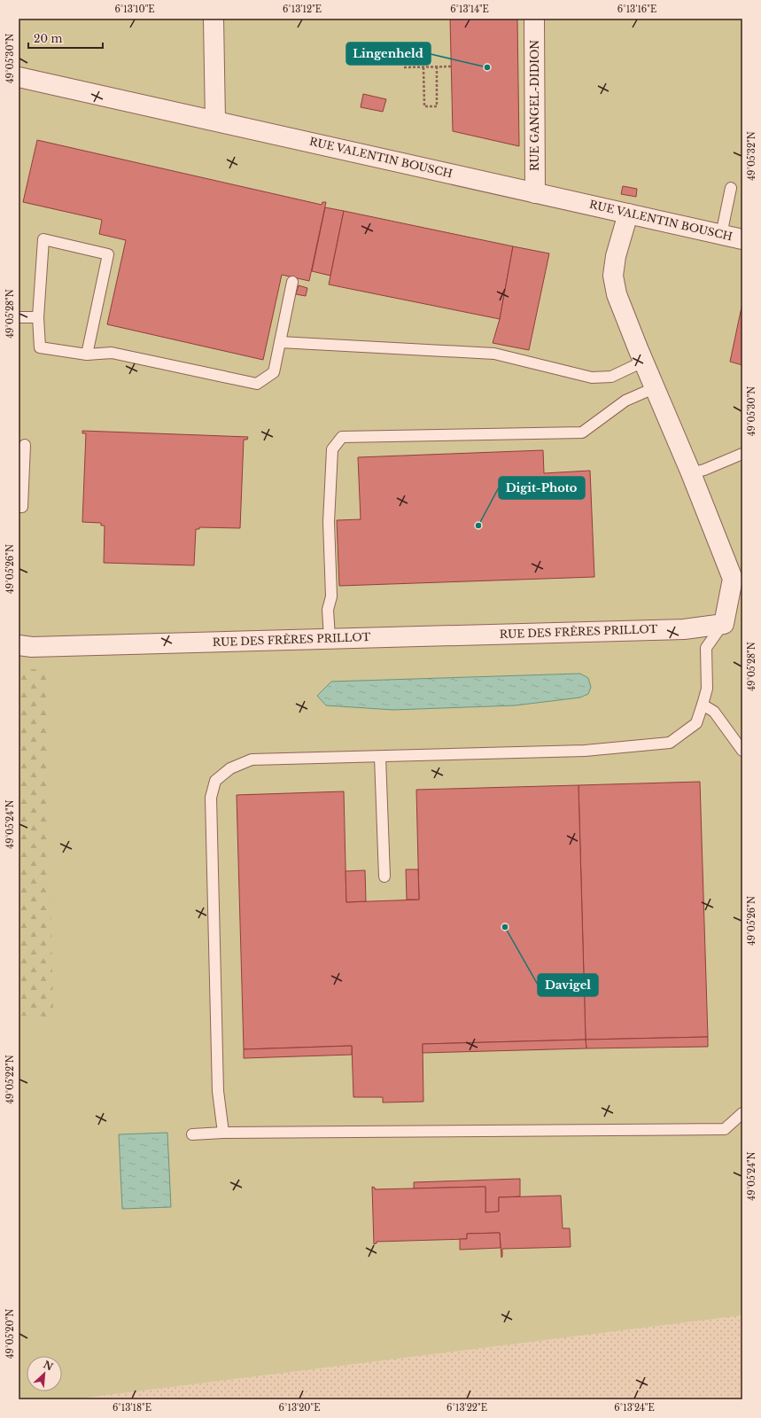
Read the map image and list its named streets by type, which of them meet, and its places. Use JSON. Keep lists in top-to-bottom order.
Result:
{
  "streets": {
    "street": ["RUE GANGEL-DIDION", "RUE VALENTIN BOUSCH", "RUE DES FRÈRES PRILLOT"]
  },
  "crossings": [
    ["RUE GANGEL-DIDION", "RUE VALENTIN BOUSCH"]
  ],
  "places": ["Lingenheld", "Digit-Photo", "Davigel"],
  "scale_bar": "20 m",
  "north": "top right",
  "coordinates": [
    "6°13'10\"E",
    "6°13'12\"E",
    "6°13'14\"E",
    "6°13'16\"E",
    "49°05'30\"N",
    "49°05'32\"N",
    "49°05'28\"N",
    "49°05'26\"N",
    "49°05'24\"N",
    "49°05'22\"N",
    "49°05'20\"N",
    "6°13'18\"E",
    "6°13'20\"E",
    "6°13'22\"E",
    "6°13'24\"E"
  ]
}
